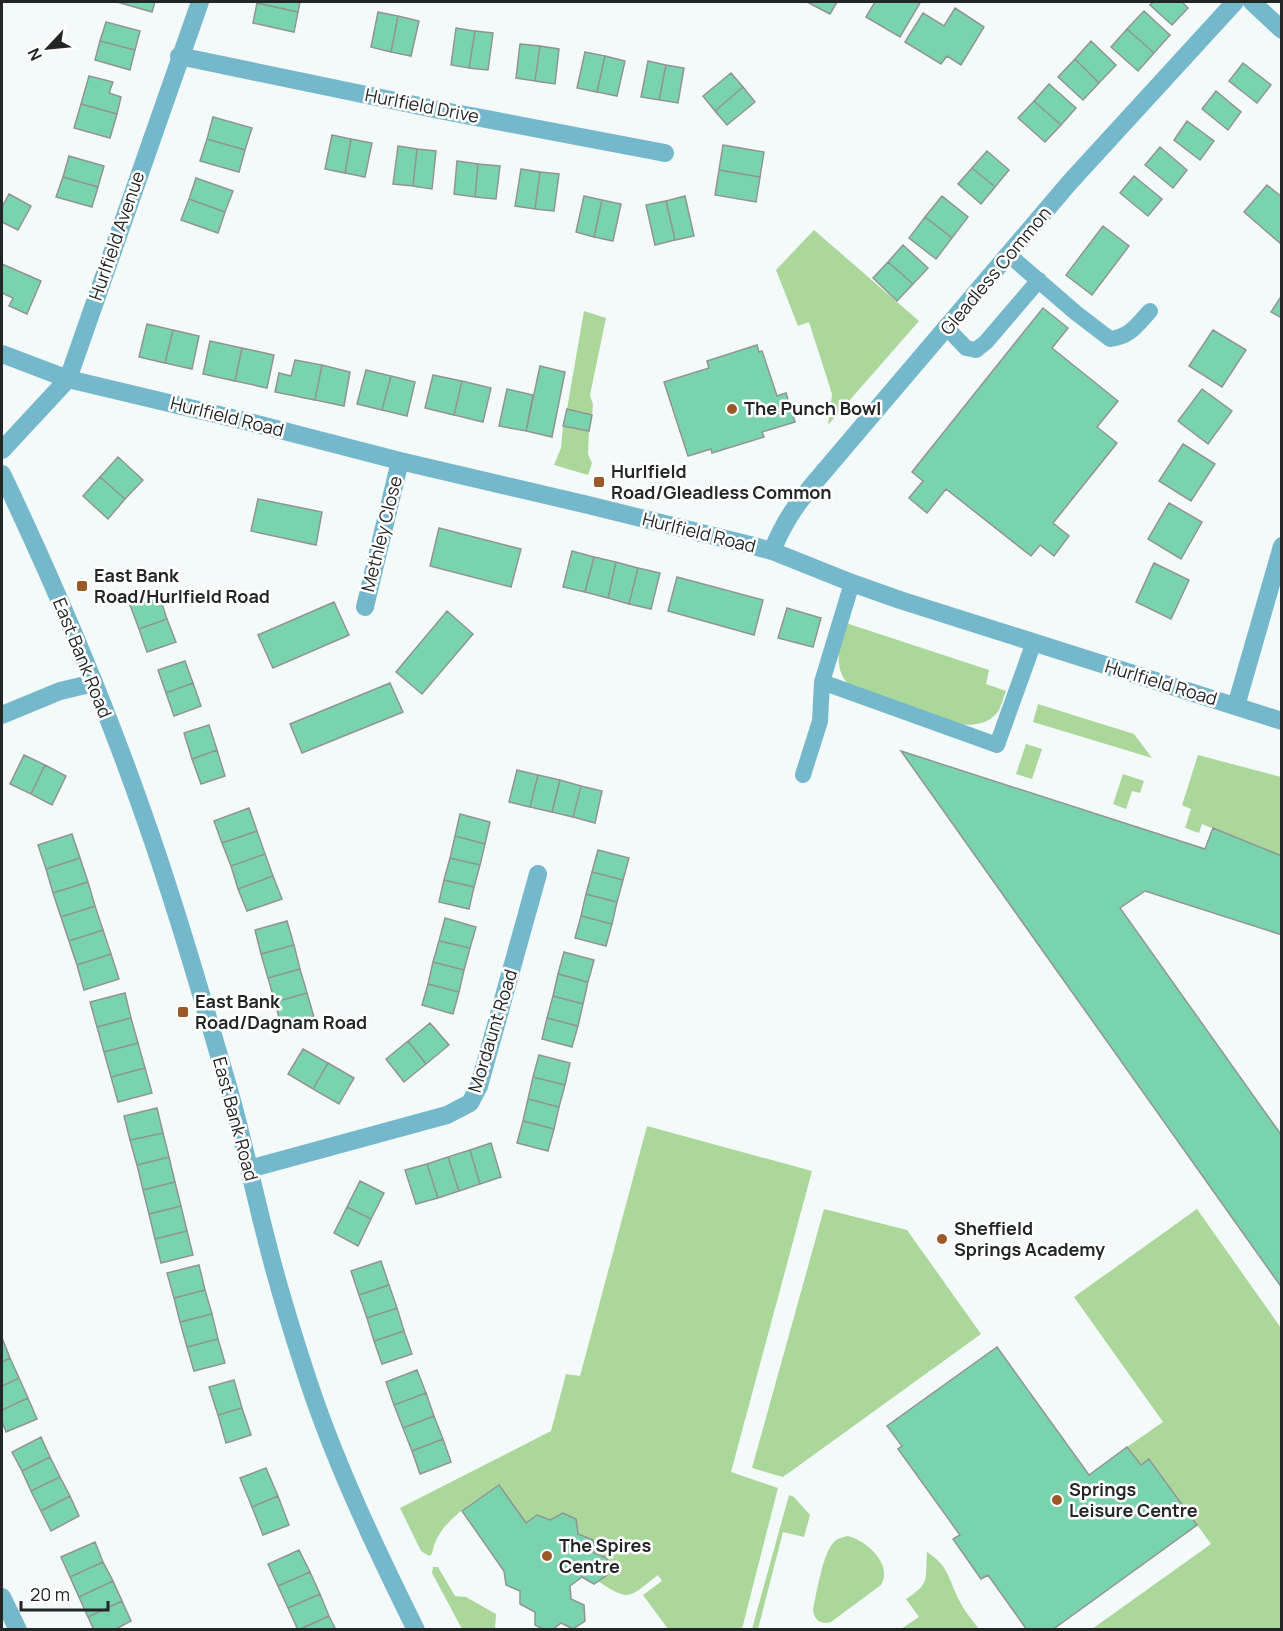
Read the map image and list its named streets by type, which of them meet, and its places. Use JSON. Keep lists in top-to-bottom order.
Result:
{
  "streets": {
    "street": [
      "Hurlfield Drive",
      "Hurlfield Avenue",
      "Gleadless Common",
      "Hurlfield Road",
      "Methley Close",
      "East Bank Road",
      "Mordaunt Road"
    ]
  },
  "crossings": [
    ["Hurlfield Drive", "Hurlfield Avenue"],
    ["Hurlfield Avenue", "Hurlfield Road"],
    ["Gleadless Common", "Hurlfield Road"],
    ["Hurlfield Road", "Methley Close"],
    ["East Bank Road", "Mordaunt Road"]
  ],
  "places": {
    "other": [
      "The Punch Bowl",
      "Sheffield Springs Academy",
      "Springs Leisure Centre",
      "The Spires Centre"
    ],
    "transit": ["Hurlfield Road/Gleadless Common", "East Bank Road/Hurlfield Road", "East Bank Road/Dagnam Road"]
  },
  "scale_bar": "20 m",
  "north": "bottom left"
}
